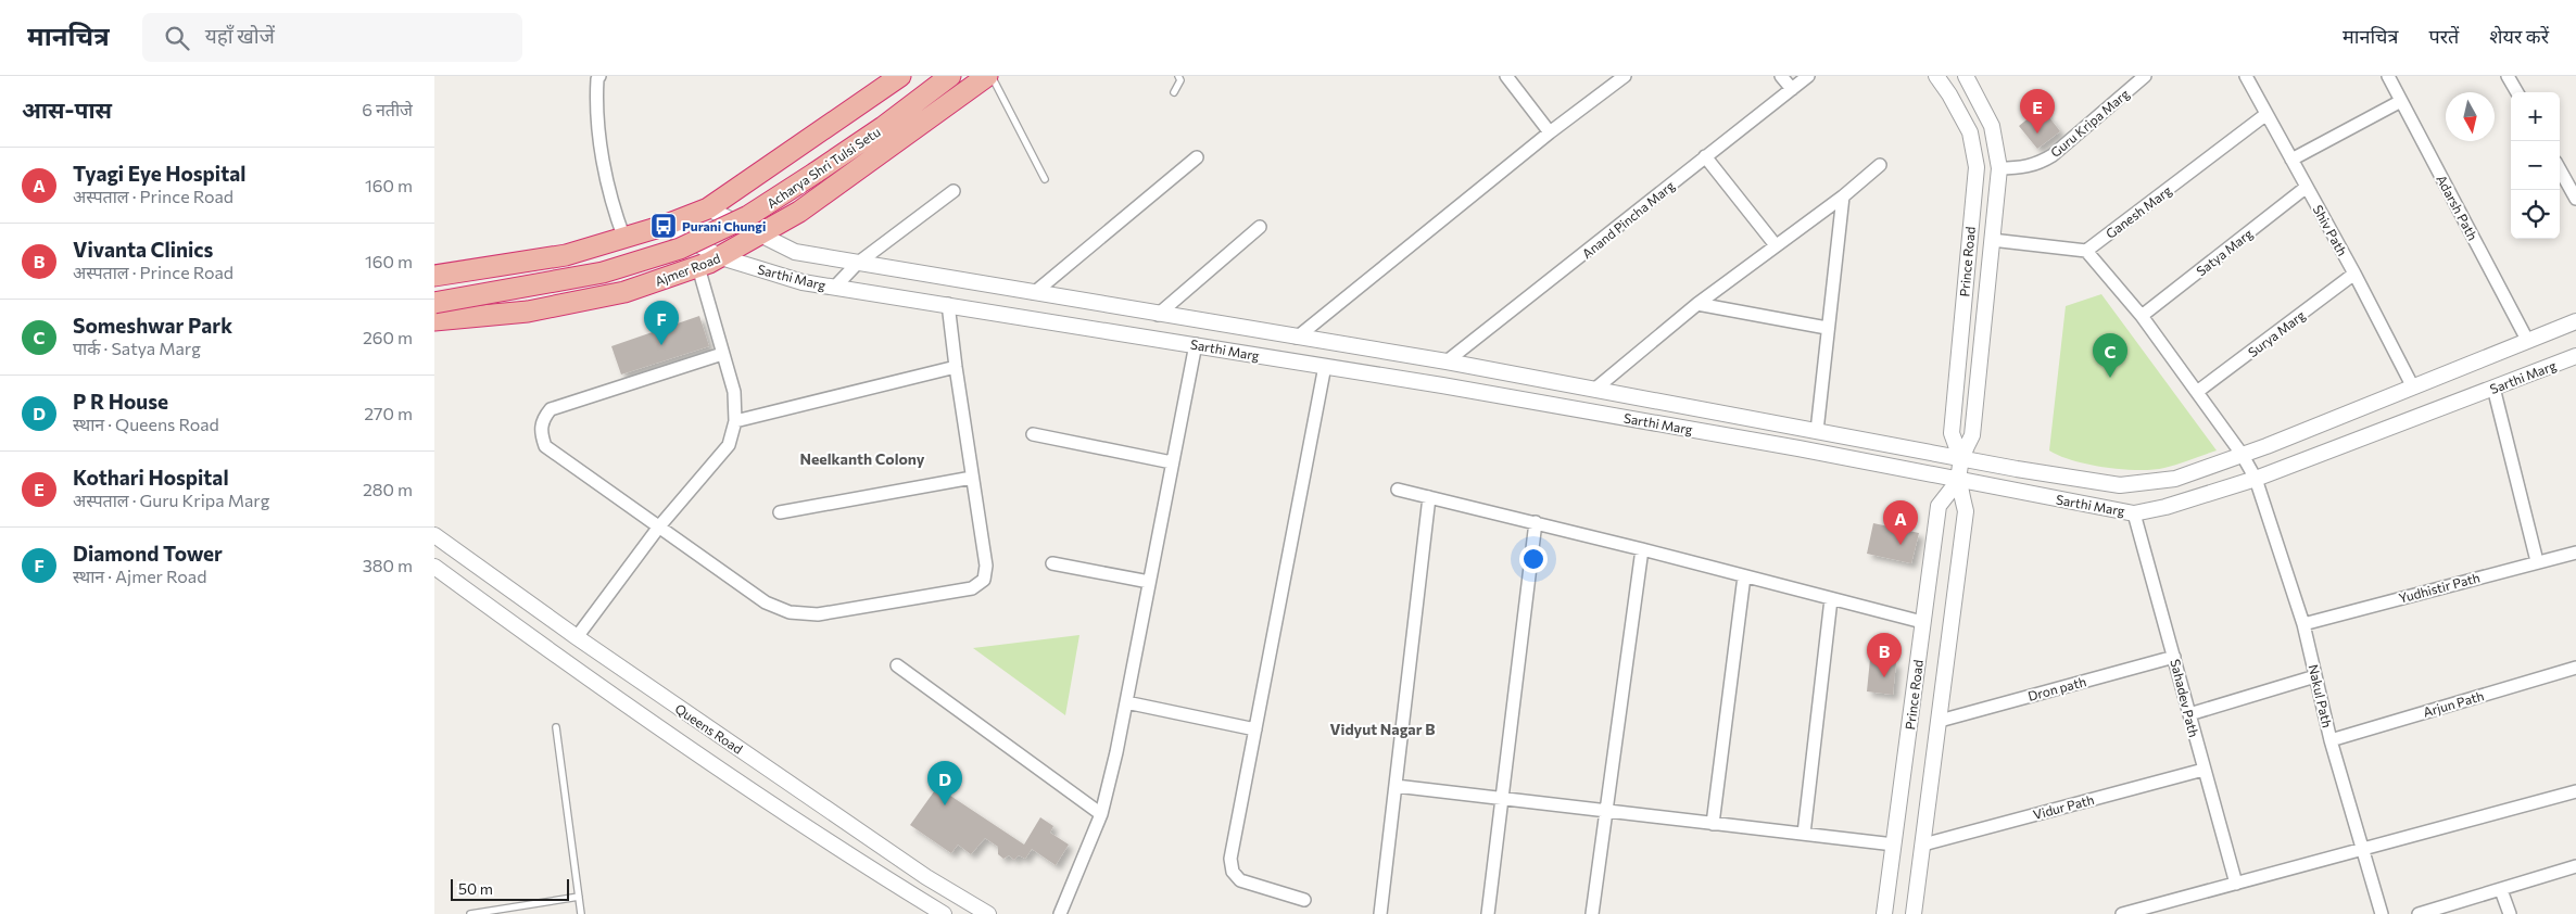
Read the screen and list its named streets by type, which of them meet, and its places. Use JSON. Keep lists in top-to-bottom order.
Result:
{
  "streets": {
    "highway": ["Acharya Shri Tulsi Setu", "Ajmer Road"],
    "street": [
      "Guru Kripa Marg",
      "Adarsh Path",
      "Ganesh Marg",
      "Anand Pincha Marg",
      "Shiv Path",
      "Satya Marg",
      "Prince Road",
      "Sarthi Marg",
      "Surya Marg",
      "Yudhistir Path",
      "Dron path",
      "Nakul Path",
      "Sahadev Path",
      "Arjun Path",
      "Queens Road",
      "Vidur Path"
    ]
  },
  "crossings": [
    ["Guru Kripa Marg", "Prince Road"],
    ["Ganesh Marg", "Shiv Path"],
    ["Ganesh Marg", "Nakul Path"],
    ["Shiv Path", "Satya Marg"],
    ["Shiv Path", "Surya Marg"],
    ["Satya Marg", "Nakul Path"],
    ["Prince Road", "Sarthi Marg"],
    ["Prince Road", "Dron path"],
    ["Prince Road", "Vidur Path"],
    ["Ajmer Road", "Sarthi Marg"],
    ["Sarthi Marg", "Nakul Path"],
    ["Sarthi Marg", "Sahadev Path"],
    ["Surya Marg", "Nakul Path"],
    ["Yudhistir Path", "Nakul Path"],
    ["Dron path", "Sahadev Path"],
    ["Nakul Path", "Arjun Path"],
    ["Sahadev Path", "Vidur Path"]
  ],
  "districts": ["Neelkanth Colony", "Vidyut Nagar B"],
  "places": {
    "bus stop": ["Purani Chungi"]
  },
  "scale_bar": "50 m",
  "north": "bottom",
  "page": {
    "header": "मानचित्र",
    "search": "यहाँ खोजें",
    "nav": ["मानचित्र", "परतें", "शेयर करें"],
    "heading": ["आस-पास", "6 नतीजे"],
    "pins": [
      "E",
      "F",
      "C",
      "A",
      "B",
      "D"
    ],
    "map_buttons": ["+", "−"],
    "list": [
      {
        "mark": "A",
        "name": "Tyagi Eye Hospital",
        "note": "अस्पताल · Prince Road",
        "value": "160 m"
      },
      {
        "mark": "B",
        "name": "Vivanta Clinics",
        "note": "अस्पताल · Prince Road",
        "value": "160 m"
      },
      {
        "mark": "C",
        "name": "Someshwar Park",
        "note": "पार्क · Satya Marg",
        "value": "260 m"
      },
      {
        "mark": "D",
        "name": "P R House",
        "note": "स्थान · Queens Road",
        "value": "270 m"
      },
      {
        "mark": "E",
        "name": "Kothari Hospital",
        "note": "अस्पताल · Guru Kripa Marg",
        "value": "280 m"
      },
      {
        "mark": "F",
        "name": "Diamond Tower",
        "note": "स्थान · Ajmer Road",
        "value": "380 m"
      }
    ],
    "scale": "50 m"
  }
}
